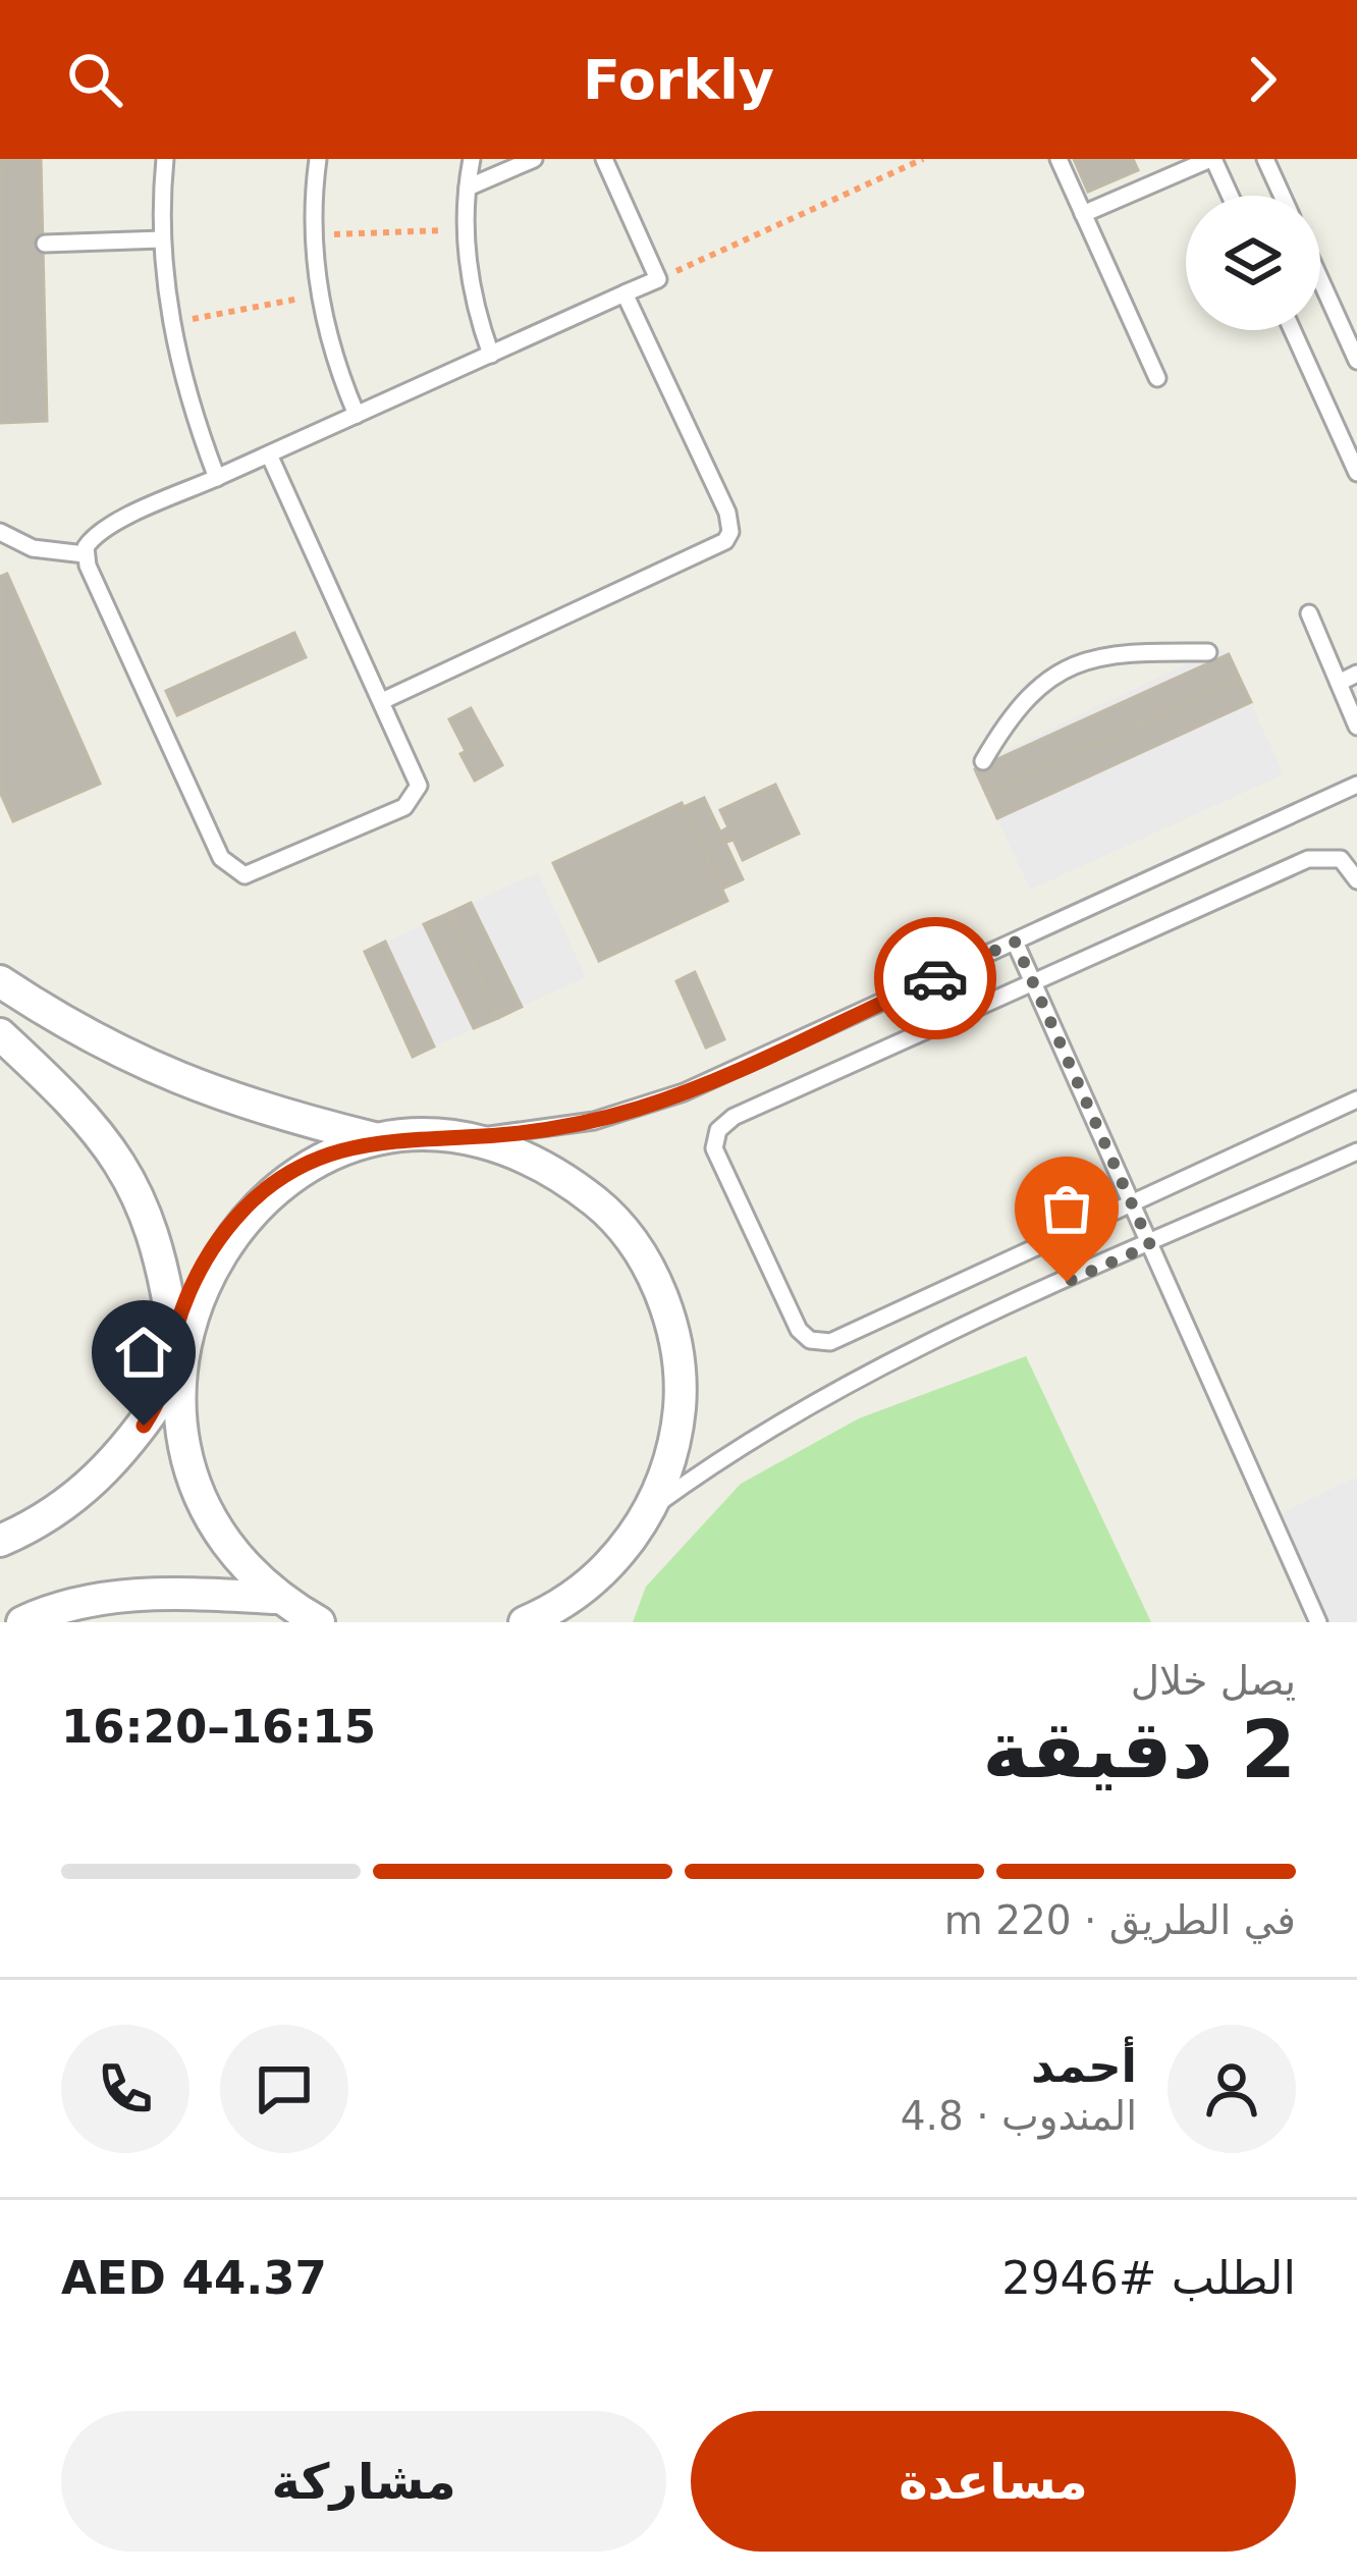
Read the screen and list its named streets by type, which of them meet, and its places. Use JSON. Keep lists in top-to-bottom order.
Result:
{
  "page": {
    "header": "Forkly",
    "heading": ["2 دقيقة", "يصل خلال", "16:15–16:20"],
    "panel": [
      "أحمد",
      "المندوب · 4.8",
      "الطلب #2946",
      "AED 44.37"
    ],
    "bar": "في الطريق · 220 m",
    "buttons": ["مساعدة", "مشاركة"]
  }
}
